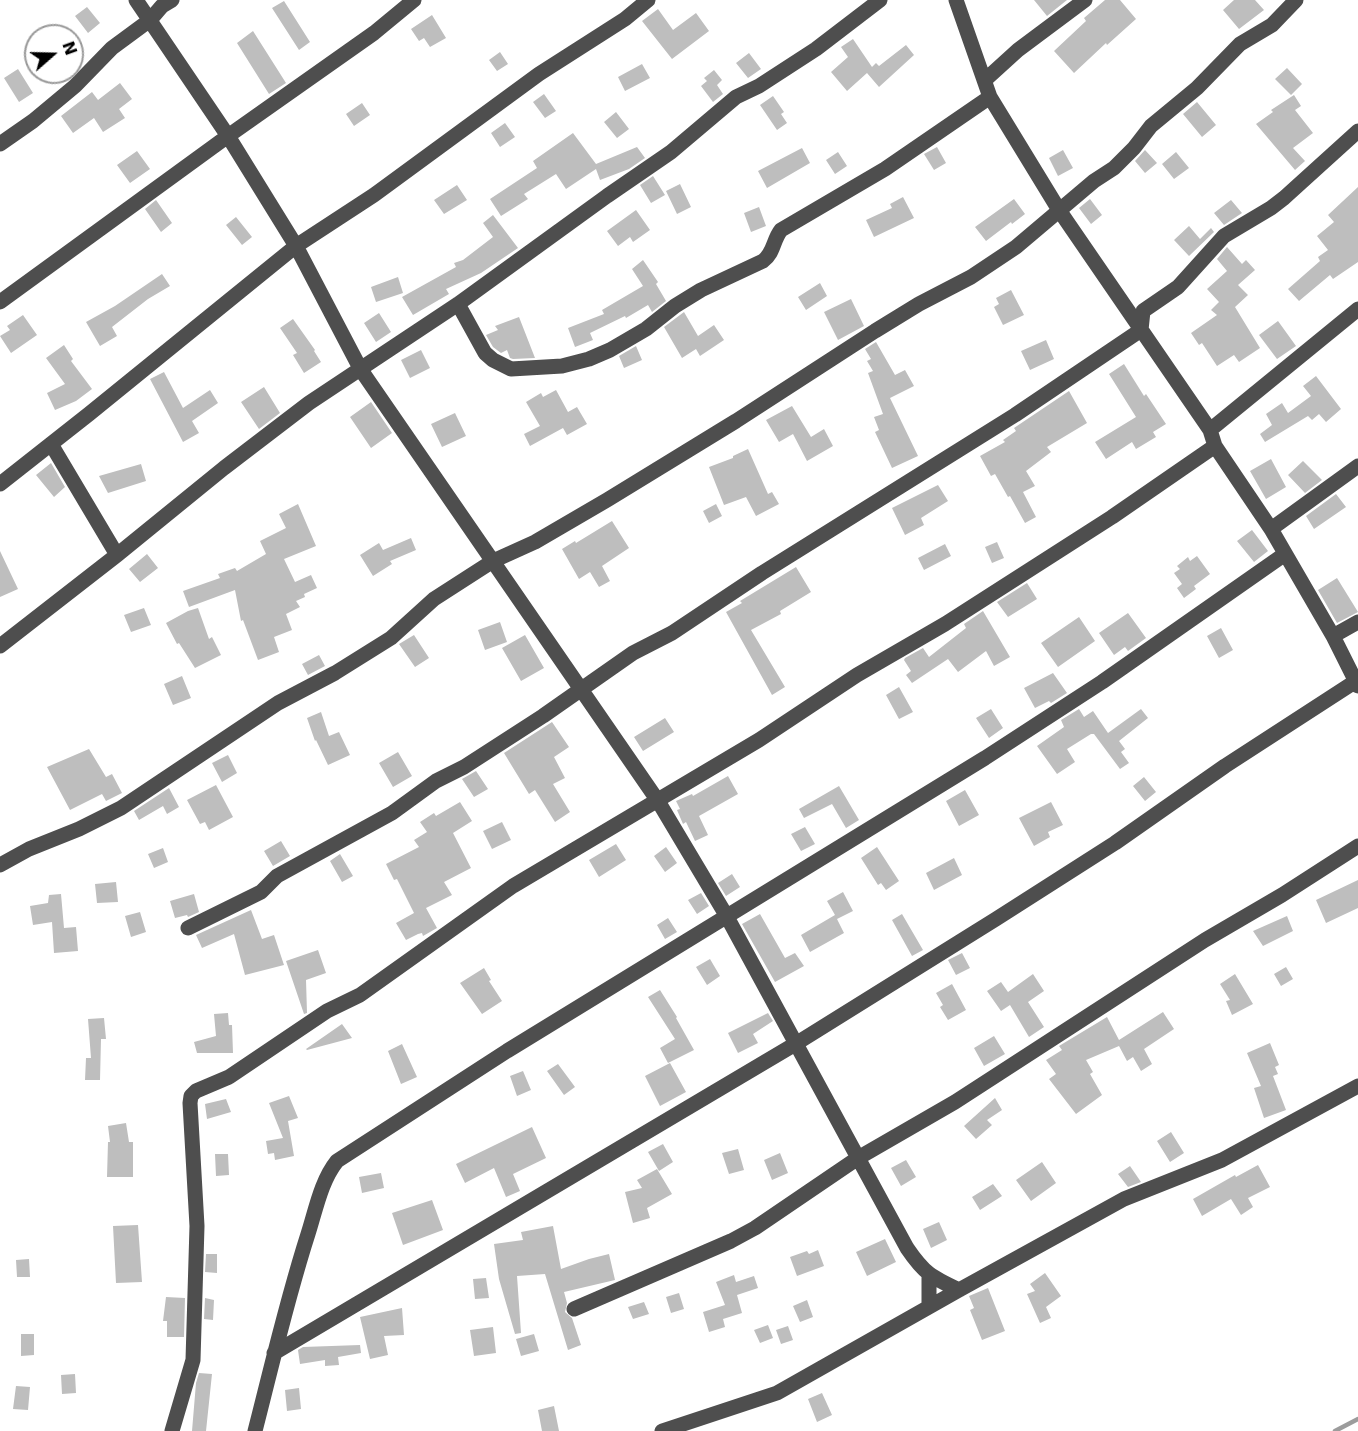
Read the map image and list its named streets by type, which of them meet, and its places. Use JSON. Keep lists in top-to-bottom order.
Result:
{
  "north": "right"
}
